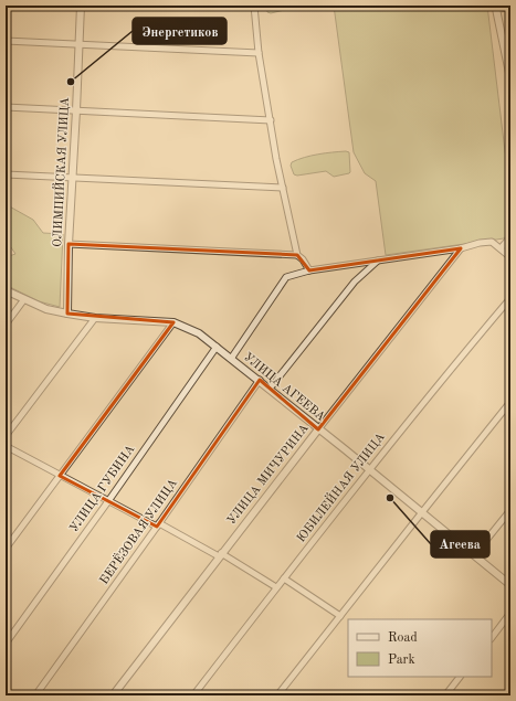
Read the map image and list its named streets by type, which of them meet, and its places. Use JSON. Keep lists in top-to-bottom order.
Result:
{
  "streets": {
    "street": [
      "ОЛИМПИЙСКАЯ УЛИЦА",
      "УЛИЦА АГЕЕВА",
      "УЛИЦА МИЧУРИНА",
      "ЮБИЛЕЙНАЯ УЛИЦА",
      "УЛИЦА ГУБИНА",
      "БЕРЁЗОВАЯ УЛИЦА"
    ]
  },
  "crossings": [
    ["ОЛИМПИЙСКАЯ УЛИЦА", "УЛИЦА АГЕЕВА"],
    ["УЛИЦА АГЕЕВА", "УЛИЦА МИЧУРИНА"],
    ["УЛИЦА АГЕЕВА", "ЮБИЛЕЙНАЯ УЛИЦА"],
    ["УЛИЦА АГЕЕВА", "УЛИЦА ГУБИНА"],
    ["УЛИЦА АГЕЕВА", "БЕРЁЗОВАЯ УЛИЦА"]
  ],
  "places": ["Энергетиков", "Агеева"],
  "legend": ["Road", "Park"]
}
